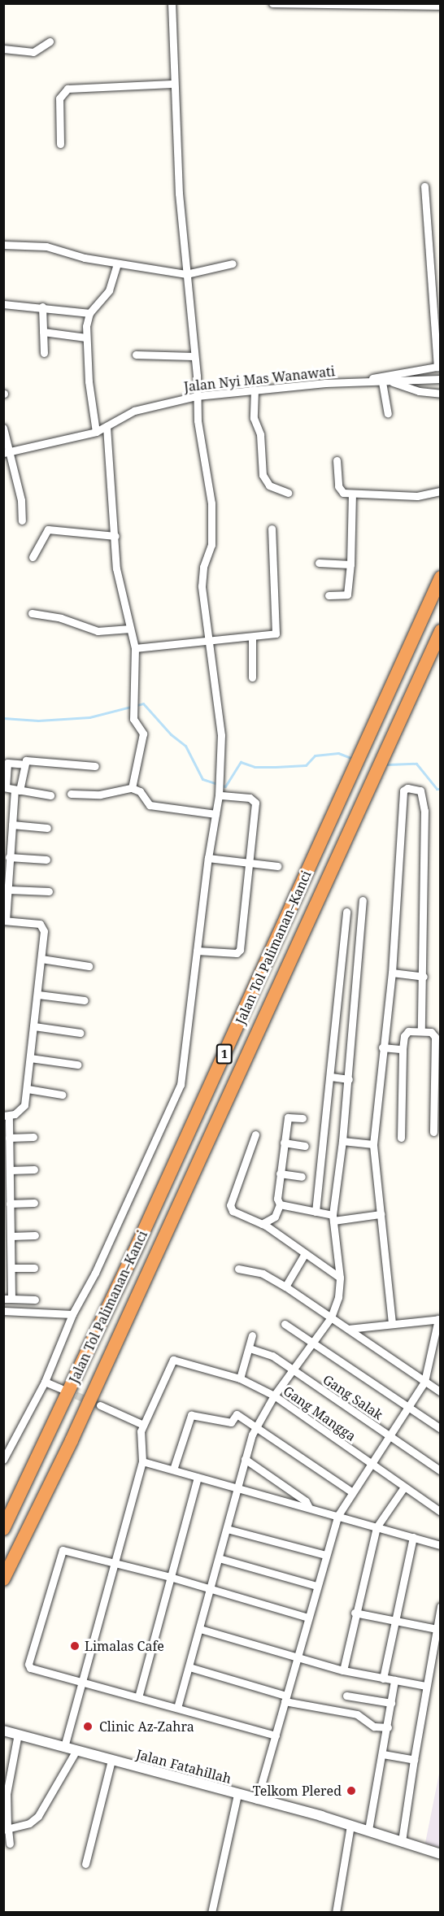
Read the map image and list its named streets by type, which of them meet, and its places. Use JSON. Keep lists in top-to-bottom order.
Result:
{
  "streets": {
    "highway": ["Jalan Tol Palimanan–Kanci", "1"],
    "street": [
      "Jalan Nyi Mas Wanawati",
      "Gang Salak",
      "Gang Mangga",
      "Jalan Fatahillah"
    ]
  },
  "places": ["Limalas Cafe", "Clinic Az-Zahra", "Telkom Plered"]
}
